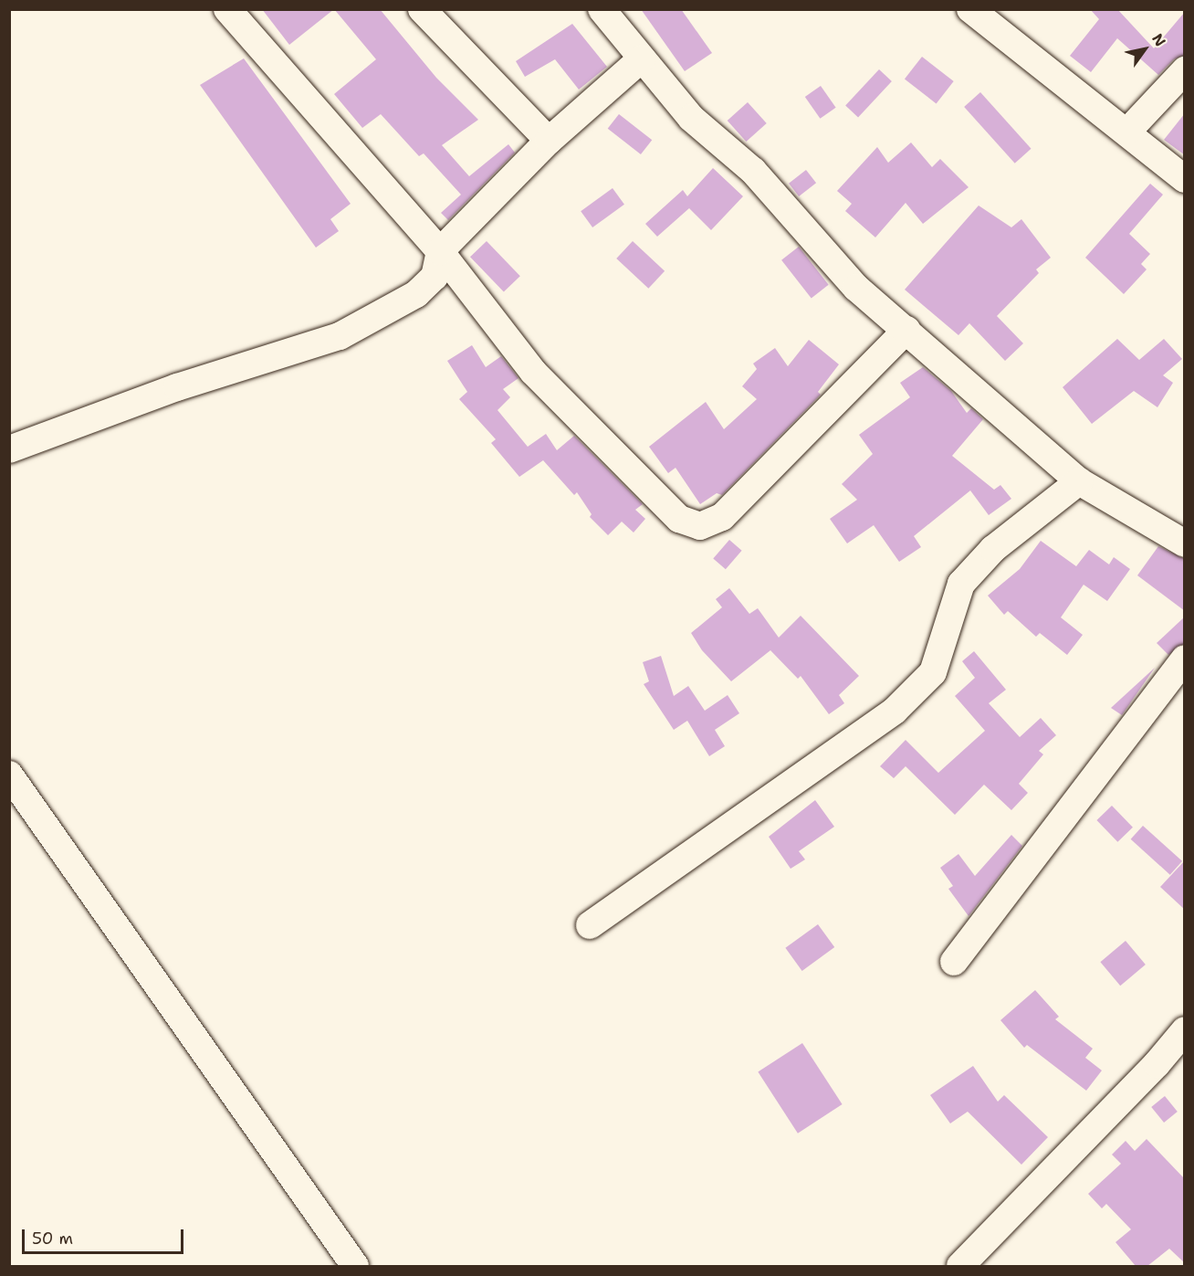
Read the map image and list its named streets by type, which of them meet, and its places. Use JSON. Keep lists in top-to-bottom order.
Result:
{
  "scale_bar": "50 m",
  "north": "top right"
}
